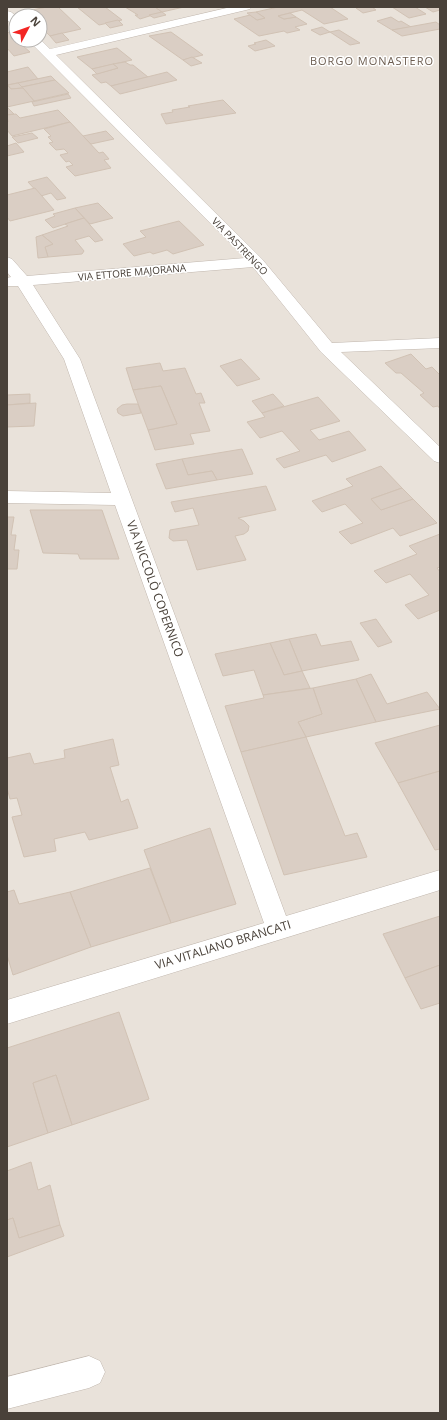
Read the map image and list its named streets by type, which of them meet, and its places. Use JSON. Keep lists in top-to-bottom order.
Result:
{
  "streets": {
    "street": [
      "VIA PASTRENGO",
      "VIA ETTORE MAJORANA",
      "VIA NICCOLÒ COPERNICO",
      "VIA VITALIANO BRANCATI"
    ]
  },
  "crossings": [
    ["VIA PASTRENGO", "VIA ETTORE MAJORANA"],
    ["VIA ETTORE MAJORANA", "VIA NICCOLÒ COPERNICO"],
    ["VIA NICCOLÒ COPERNICO", "VIA VITALIANO BRANCATI"]
  ],
  "districts": ["BORGO MONASTERO"],
  "north": "top right"
}
